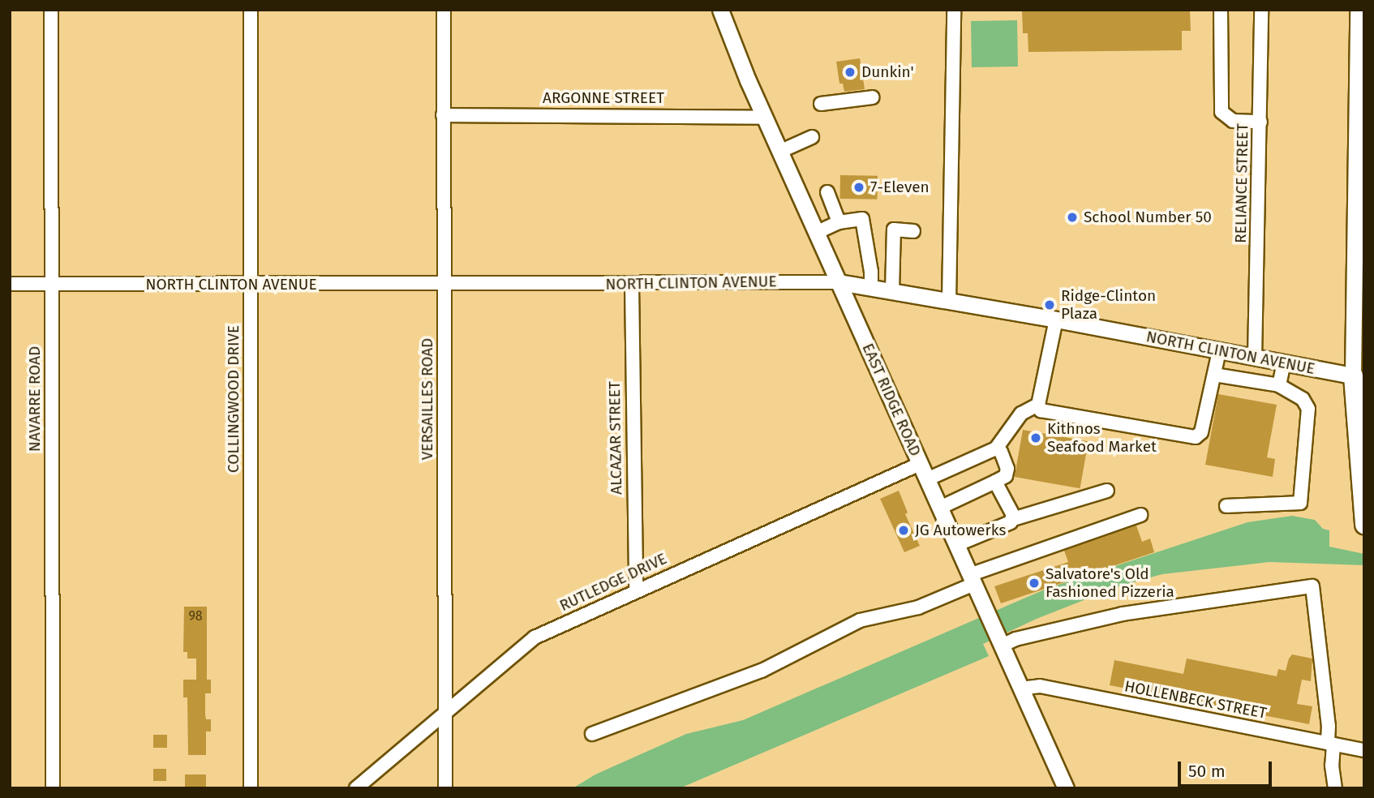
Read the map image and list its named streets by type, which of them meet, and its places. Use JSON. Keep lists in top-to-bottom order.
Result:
{
  "streets": {
    "main road": ["NORTH CLINTON AVENUE", "EAST RIDGE ROAD"],
    "street": [
      "ARGONNE STREET",
      "RELIANCE STREET",
      "NAVARRE ROAD",
      "COLLINGWOOD DRIVE",
      "VERSAILLES ROAD",
      "ALCAZAR STREET",
      "RUTLEDGE DRIVE",
      "HOLLENBECK STREET"
    ]
  },
  "crossings": [
    ["ARGONNE STREET", "VERSAILLES ROAD"],
    ["ARGONNE STREET", "EAST RIDGE ROAD"],
    ["RELIANCE STREET", "NORTH CLINTON AVENUE"],
    ["NORTH CLINTON AVENUE", "NAVARRE ROAD"],
    ["NORTH CLINTON AVENUE", "COLLINGWOOD DRIVE"],
    ["NORTH CLINTON AVENUE", "VERSAILLES ROAD"],
    ["NORTH CLINTON AVENUE", "EAST RIDGE ROAD"],
    ["NORTH CLINTON AVENUE", "ALCAZAR STREET"],
    ["VERSAILLES ROAD", "RUTLEDGE DRIVE"],
    ["EAST RIDGE ROAD", "RUTLEDGE DRIVE"],
    ["EAST RIDGE ROAD", "HOLLENBECK STREET"],
    ["ALCAZAR STREET", "RUTLEDGE DRIVE"]
  ],
  "places": [
    "Dunkin'",
    "7-Eleven",
    "School Number 50",
    "Ridge-Clinton Plaza",
    "Kithnos Seafood Market",
    "JG Autowerks",
    "Salvatore's Old Fashioned Pizzeria"
  ],
  "house_numbers": ["98"],
  "scale_bar": "50 m"
}
